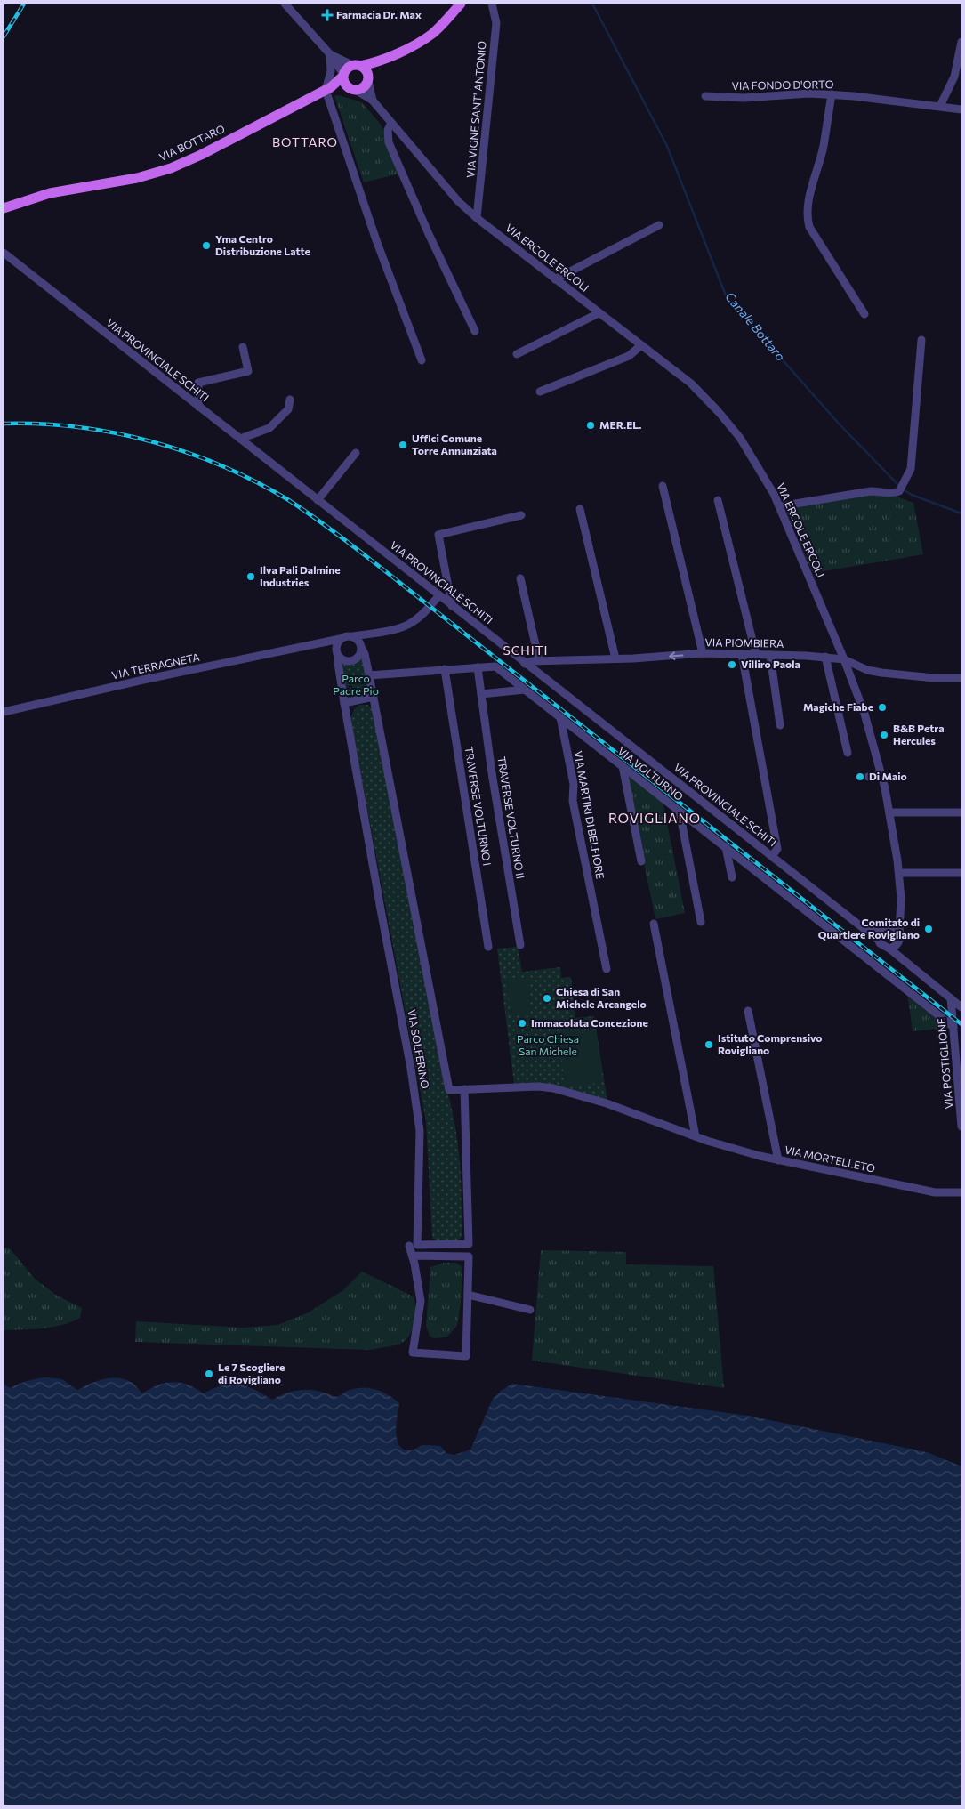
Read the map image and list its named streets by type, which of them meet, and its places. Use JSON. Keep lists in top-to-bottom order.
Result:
{
  "streets": {
    "main road": ["VIA BOTTARO"],
    "street": [
      "VIA FONDO D'ORTO",
      "VIA VIGNE SANT' ANTONIO",
      "VIA ERCOLE ERCOLI",
      "VIA PROVINCIALE SCHITI",
      "VIA PIOMBIERA",
      "VIA TERRAGNETA",
      "VIA VOLTURNO",
      "TRAVERSE VOLTURNO I",
      "VIA MARTIRI DI BELFIORE",
      "TRAVERSE VOLTURNO II",
      "VIA SOLFERINO",
      "VIA POSTIGLIONE",
      "VIA MORTELLETO"
    ]
  },
  "crossings": [
    ["VIA VIGNE SANT' ANTONIO", "VIA ERCOLE ERCOLI"],
    ["VIA BOTTARO", "VIA ERCOLE ERCOLI"],
    ["VIA ERCOLE ERCOLI", "VIA PROVINCIALE SCHITI"],
    ["VIA ERCOLE ERCOLI", "VIA PIOMBIERA"],
    ["VIA PROVINCIALE SCHITI", "VIA PIOMBIERA"],
    ["VIA PROVINCIALE SCHITI", "VIA POSTIGLIONE"],
    ["VIA TERRAGNETA", "VIA SOLFERINO"],
    ["VIA VOLTURNO", "TRAVERSE VOLTURNO I"],
    ["VIA VOLTURNO", "VIA MARTIRI DI BELFIORE"],
    ["VIA VOLTURNO", "TRAVERSE VOLTURNO II"],
    ["VIA VOLTURNO", "VIA SOLFERINO"],
    ["VIA VOLTURNO", "VIA POSTIGLIONE"],
    ["VIA SOLFERINO", "VIA MORTELLETO"]
  ],
  "districts": ["BOTTARO", "SCHITI", "ROVIGLIANO"],
  "water": ["Canale Bottaro"],
  "parks": ["Parco Padre Pio", "Parco Chiesa San Michele"],
  "places": {
    "health": ["Farmacia Dr. Max"],
    "other": [
      "Yma Centro Distribuzione Latte",
      "MER.EL.",
      "Uffici Comune Torre Annunziata",
      "Ilva Pali Dalmine Industries",
      "Villiro Paola",
      "Magiche Fiabe",
      "B&B Petra Hercules",
      "Di Maio",
      "Comitato di Quartiere Rovigliano",
      "Chiesa di San Michele Arcangelo",
      "Immacolata Concezione",
      "Istituto Comprensivo Rovigliano",
      "Le 7 Scogliere di Rovigliano"
    ]
  }
}
